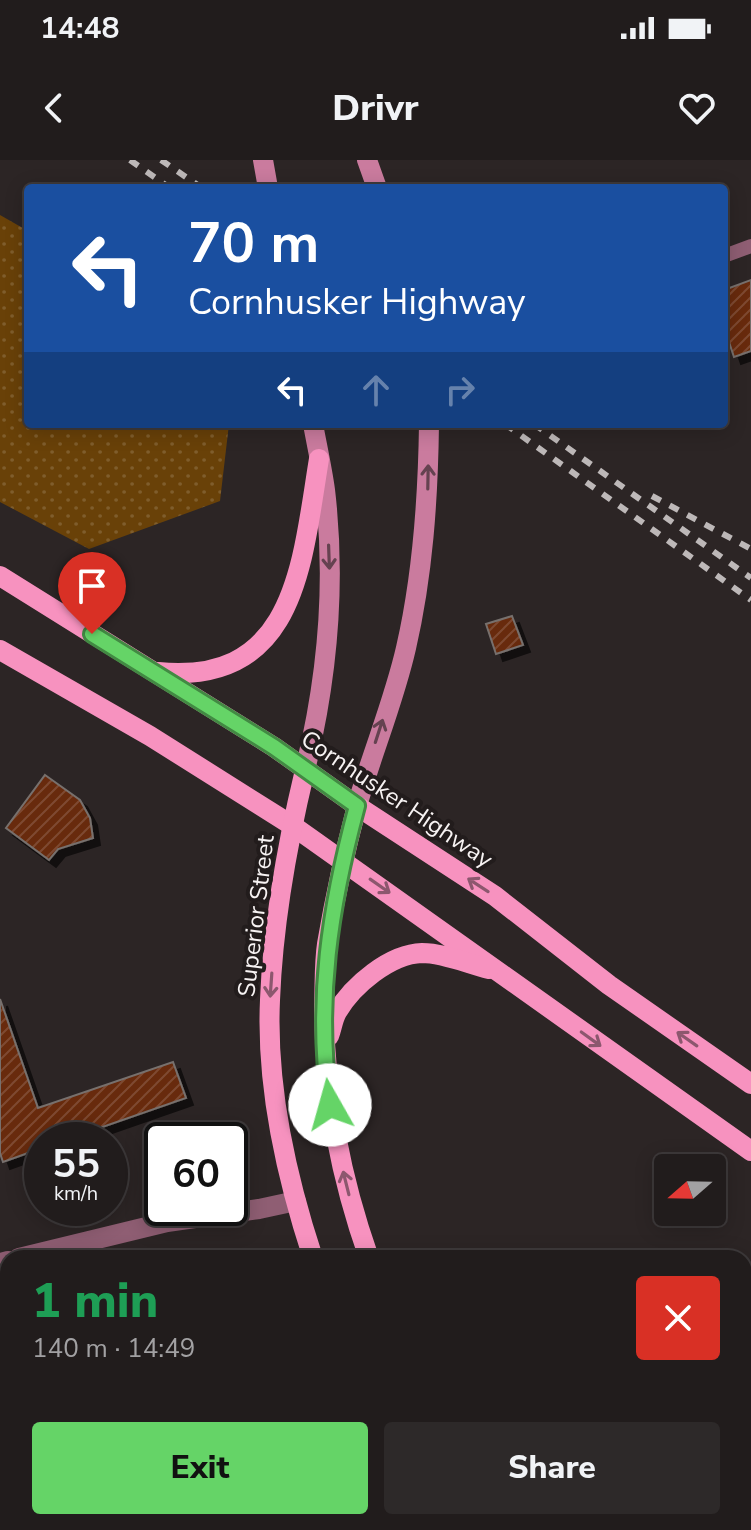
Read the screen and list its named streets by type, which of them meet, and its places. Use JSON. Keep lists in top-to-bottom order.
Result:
{
  "streets": {
    "main road": ["Cornhusker Highway", "Superior Street"]
  },
  "crossings": [
    ["Cornhusker Highway", "Superior Street"]
  ],
  "north": "left",
  "page": {
    "status": "14:48",
    "header": "Drivr",
    "turn": ["70 m", "Cornhusker Highway"],
    "speed": "55 km/h",
    "limit": "60",
    "heading": ["1 min", "140 m · 14:49"],
    "buttons": ["Exit", "Share"]
  }
}
